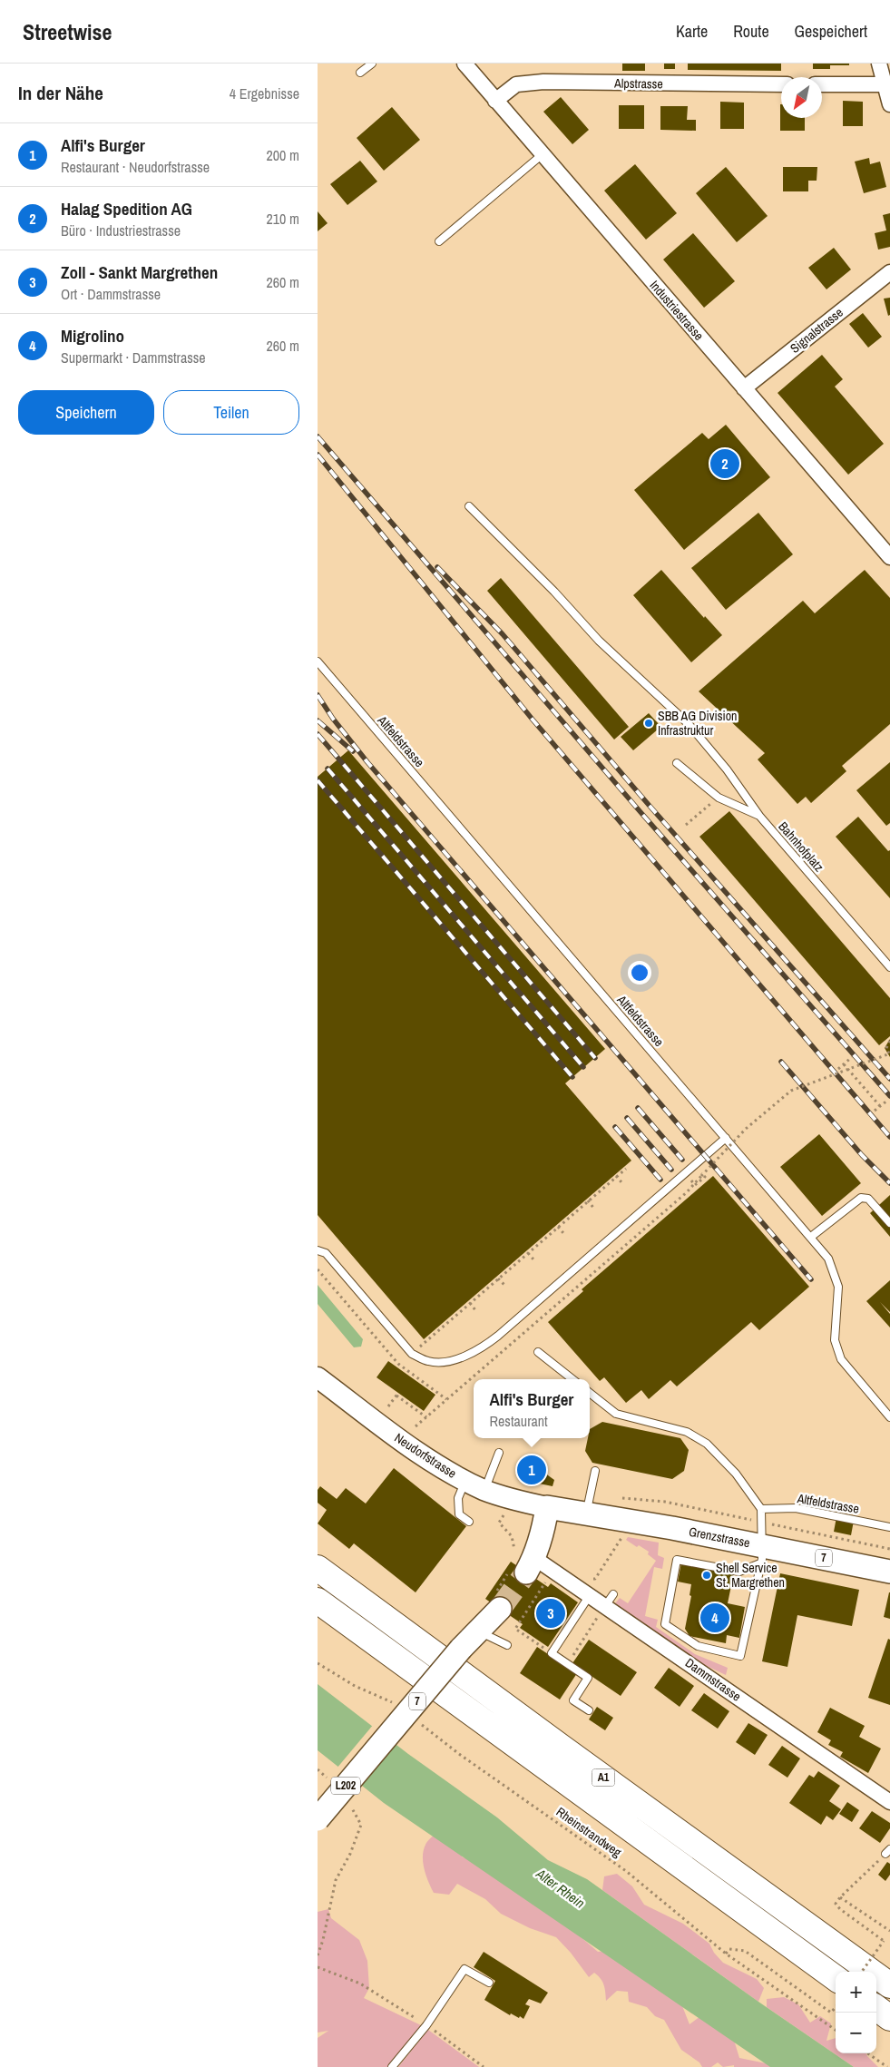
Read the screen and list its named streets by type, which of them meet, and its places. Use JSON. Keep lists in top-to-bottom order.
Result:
{
  "streets": {
    "highway": ["A1"],
    "main road": [
      "Neudorfstrasse",
      "Grenzstrasse",
      "7",
      "L202"
    ],
    "street": [
      "Alpstrasse",
      "Industriestrasse",
      "Signalstrasse",
      "Dammstrasse"
    ],
    "lane": ["Altfeldstrasse", "Bahnhofplatz"],
    "path": ["Rheinstrandweg"]
  },
  "crossings": [
    ["Alpstrasse", "Industriestrasse"],
    ["Industriestrasse", "Signalstrasse"],
    ["Neudorfstrasse", "Grenzstrasse"],
    ["7", "L202"]
  ],
  "water": ["Alter Rhein"],
  "places": ["SBB AG Division Infrastruktur", "Shell Service St. Margrethen"],
  "north": "bottom left",
  "page": {
    "header": "Streetwise",
    "nav": ["Karte", "Route", "Gespeichert"],
    "heading": ["In der Nähe", "4 Ergebnisse"],
    "list": [
      {
        "mark": "1",
        "name": "Alfi's Burger",
        "note": "Restaurant · Neudorfstrasse",
        "value": "200 m"
      },
      {
        "mark": "2",
        "name": "Halag Spedition AG",
        "note": "Büro · Industriestrasse",
        "value": "210 m"
      },
      {
        "mark": "3",
        "name": "Zoll - Sankt Margrethen",
        "note": "Ort · Dammstrasse",
        "value": "260 m"
      },
      {
        "mark": "4",
        "name": "Migrolino",
        "note": "Supermarkt · Dammstrasse",
        "value": "260 m"
      }
    ],
    "buttons": ["Speichern", "Teilen"],
    "pins": [
      "2",
      "1",
      "3",
      "4"
    ],
    "popup": ["Alfi's Burger", "Restaurant"],
    "map_buttons": ["+", "−"]
  }
}
